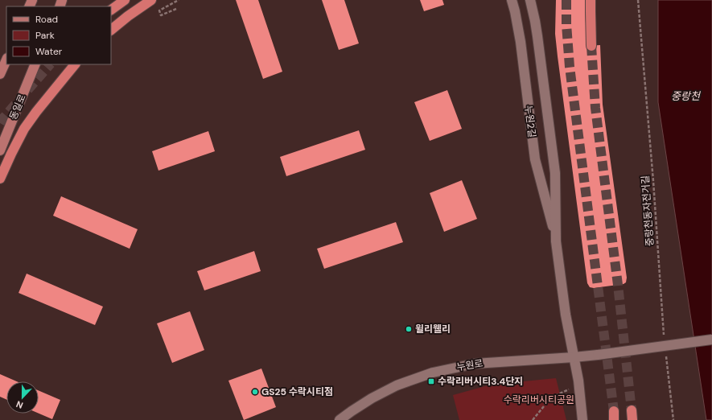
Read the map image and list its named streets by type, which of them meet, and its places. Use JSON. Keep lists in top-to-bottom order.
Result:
{
  "streets": {
    "main road": ["동일로"],
    "street": ["누원2길", "누원로"],
    "path": ["중랑천동자전거길"]
  },
  "crossings": [
    ["누원2길", "누원로"]
  ],
  "water": ["중랑천"],
  "parks": ["수락리버시티공원"],
  "places": {
    "other": ["윌리웰리", "GS25 수락시티점"],
    "transit": ["수락리버시티3.4단지"]
  },
  "legend": ["Road", "Park", "Water"],
  "north": "bottom"
}
